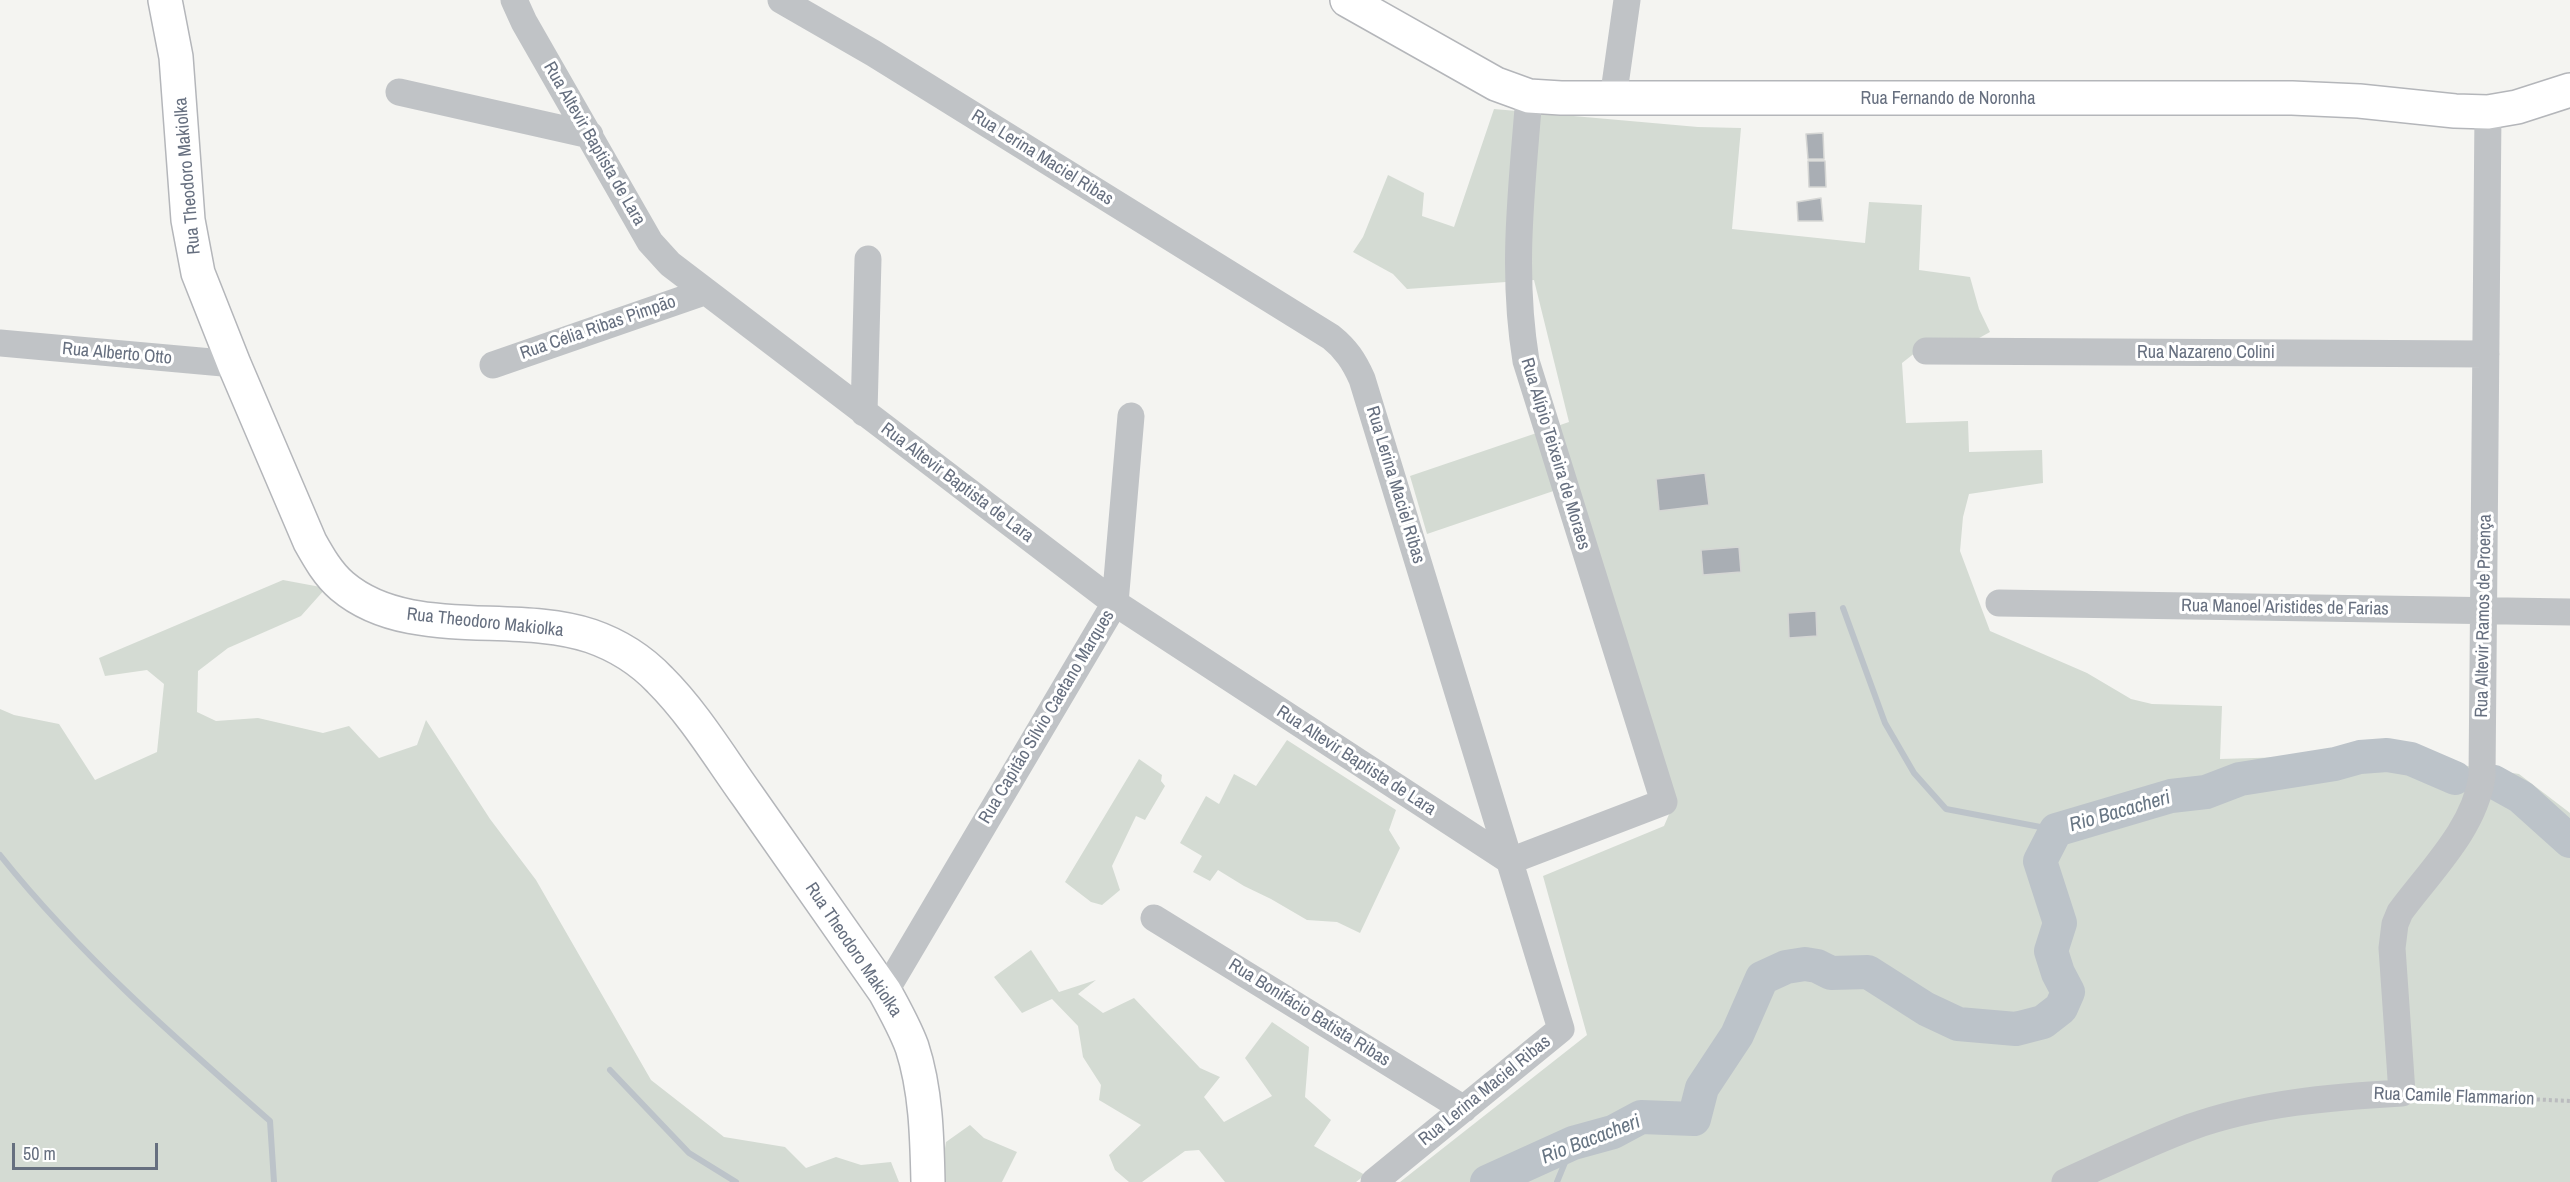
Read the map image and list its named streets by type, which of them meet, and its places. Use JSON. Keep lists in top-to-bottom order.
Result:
{
  "streets": {
    "main road": ["Rua Fernando de Noronha", "Rua Theodoro Makiolka"],
    "street": [
      "Rua Altevir Baptista de Lara",
      "Rua Lerina Maciel Ribas",
      "Rua Célia Ribas Pimpão",
      "Rua Nazareno Colini",
      "Rua Alberto Otto",
      "Rua Alípio Teixeira de Moraes",
      "Rua Manoel Aristides de Farias",
      "Rua Altevir Ramos de Proença",
      "Rua Capitão Sílvio Caetano Marques",
      "Rua Bonifácio Batista Ribas",
      "Rua Camile Flammarion"
    ]
  },
  "crossings": [
    ["Rua Fernando de Noronha", "Rua Alípio Teixeira de Moraes"],
    ["Rua Fernando de Noronha", "Rua Altevir Ramos de Proença"],
    ["Rua Altevir Baptista de Lara", "Rua Lerina Maciel Ribas"],
    ["Rua Altevir Baptista de Lara", "Rua Célia Ribas Pimpão"],
    ["Rua Altevir Baptista de Lara", "Rua Alípio Teixeira de Moraes"],
    ["Rua Altevir Baptista de Lara", "Rua Capitão Sílvio Caetano Marques"],
    ["Rua Lerina Maciel Ribas", "Rua Alípio Teixeira de Moraes"],
    ["Rua Lerina Maciel Ribas", "Rua Bonifácio Batista Ribas"],
    ["Rua Theodoro Makiolka", "Rua Alberto Otto"],
    ["Rua Theodoro Makiolka", "Rua Capitão Sílvio Caetano Marques"],
    ["Rua Nazareno Colini", "Rua Altevir Ramos de Proença"],
    ["Rua Manoel Aristides de Farias", "Rua Altevir Ramos de Proença"],
    ["Rua Altevir Ramos de Proença", "Rua Camile Flammarion"]
  ],
  "water": ["Rio Bacacheri"],
  "scale_bar": "50 m"
}
